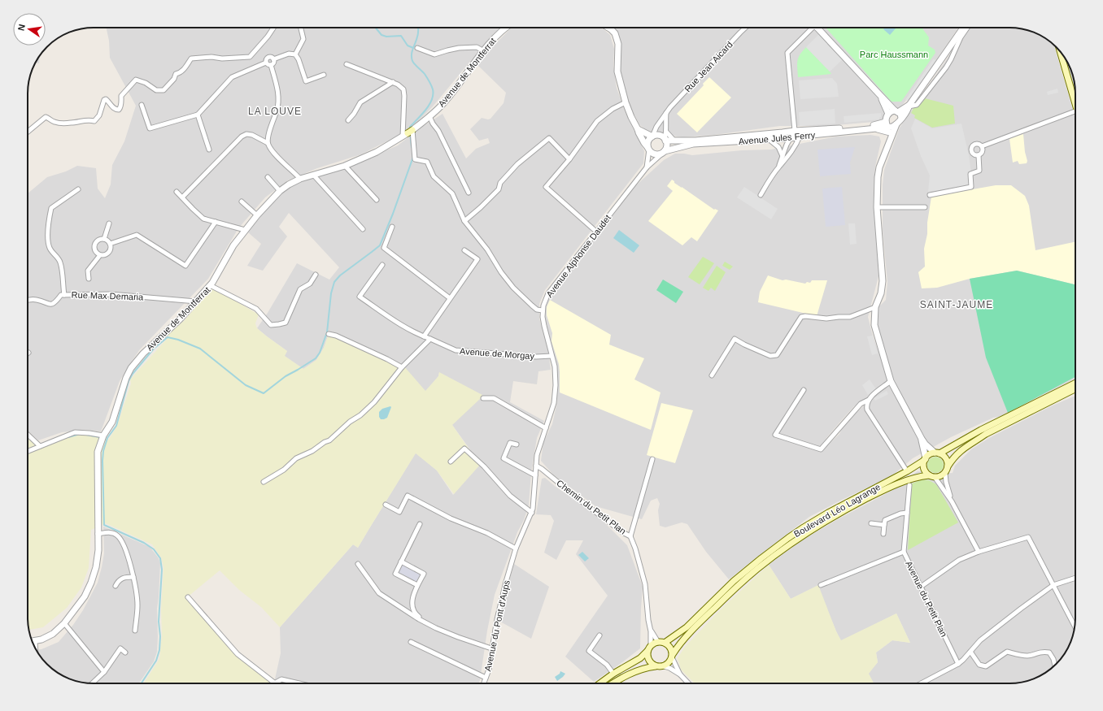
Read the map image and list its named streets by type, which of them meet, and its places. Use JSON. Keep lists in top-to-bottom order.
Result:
{
  "streets": {
    "main road": ["Boulevard Léo Lagrange"],
    "street": [
      "Rue Jean Aicard",
      "Avenue de Montferrat",
      "Avenue Jules Ferry",
      "Avenue Alphonse Daudet",
      "Rue Max Demaria",
      "Avenue de Morgay",
      "Chemin du Petit Plan",
      "Avenue du Petit Plan",
      "Avenue du Pont d'Aups"
    ]
  },
  "crossings": [
    ["Rue Jean Aicard", "Avenue Jules Ferry"],
    ["Rue Jean Aicard", "Avenue Alphonse Daudet"],
    ["Avenue de Montferrat", "Rue Max Demaria"],
    ["Avenue Jules Ferry", "Avenue Alphonse Daudet"],
    ["Avenue Alphonse Daudet", "Avenue de Morgay"],
    ["Avenue Alphonse Daudet", "Avenue du Pont d'Aups"],
    ["Avenue de Morgay", "Avenue du Pont d'Aups"],
    ["Chemin du Petit Plan", "Boulevard Léo Lagrange"],
    ["Chemin du Petit Plan", "Avenue du Pont d'Aups"]
  ],
  "districts": ["LA LOUVE", "SAINT-JAUME"],
  "parks": ["Parc Haussmann"],
  "north": "left"
}
